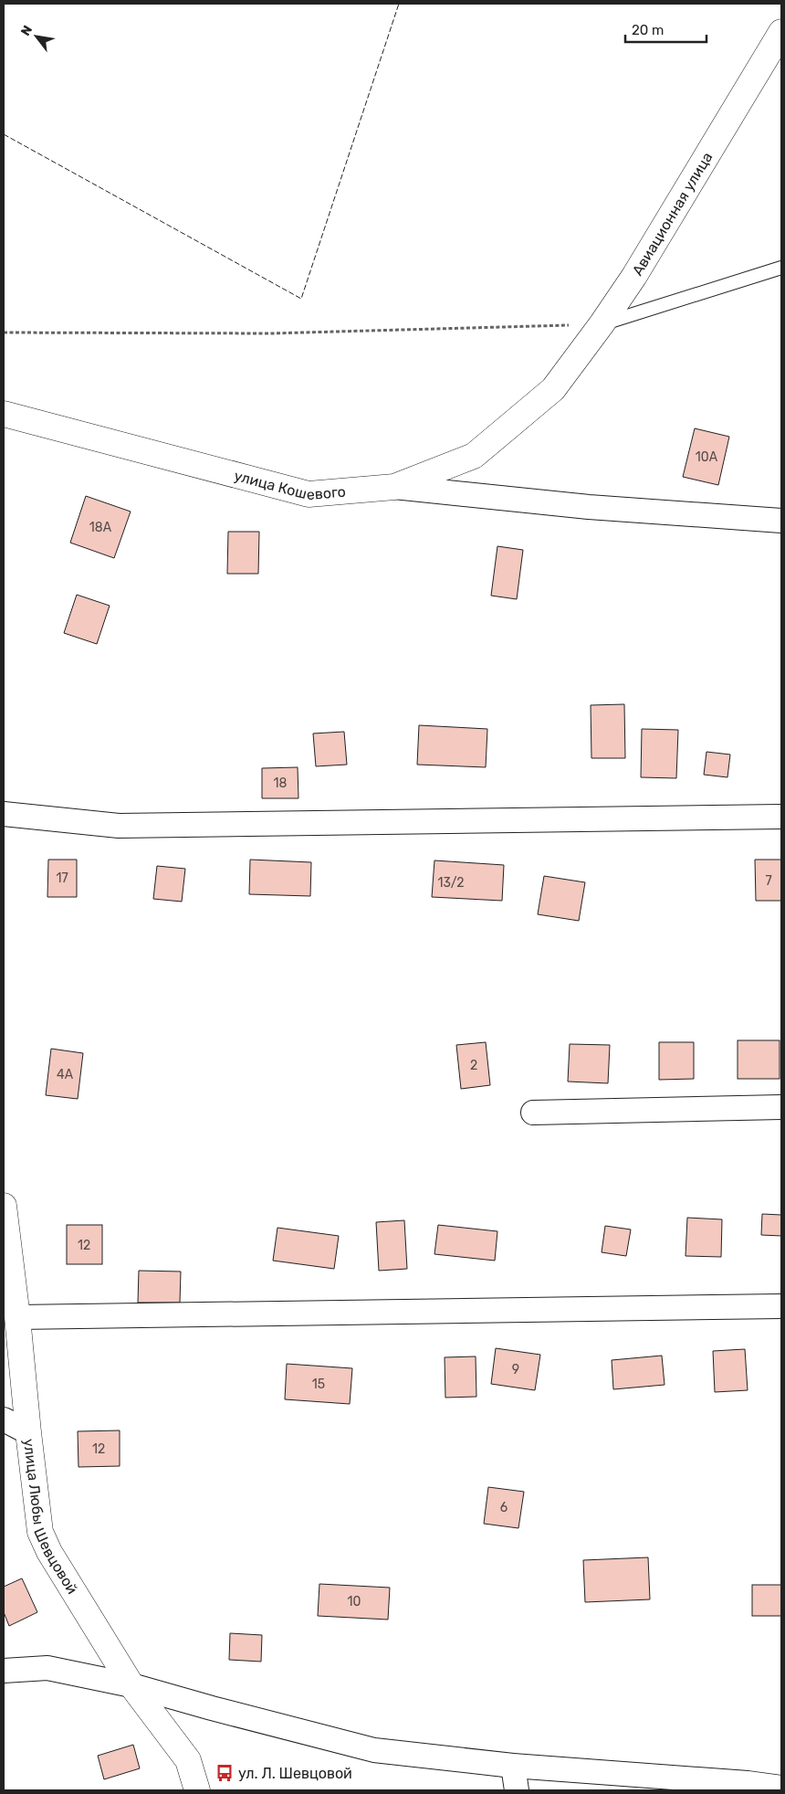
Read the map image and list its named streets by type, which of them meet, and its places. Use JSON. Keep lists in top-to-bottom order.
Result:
{
  "streets": {
    "street": ["Авиационная улица", "улица Кошевого", "улица Любы Шевцовой"]
  },
  "crossings": [
    ["Авиационная улица", "улица Кошевого"]
  ],
  "places": {
    "bus stop": ["ул. Л. Шевцовой"]
  },
  "house_numbers": [
    "10А",
    "18А",
    "18",
    "17",
    "7",
    "13/2",
    "2",
    "4А",
    "12",
    "9",
    "15",
    "12",
    "6",
    "10"
  ],
  "scale_bar": "20 m",
  "north": "top left"
}
